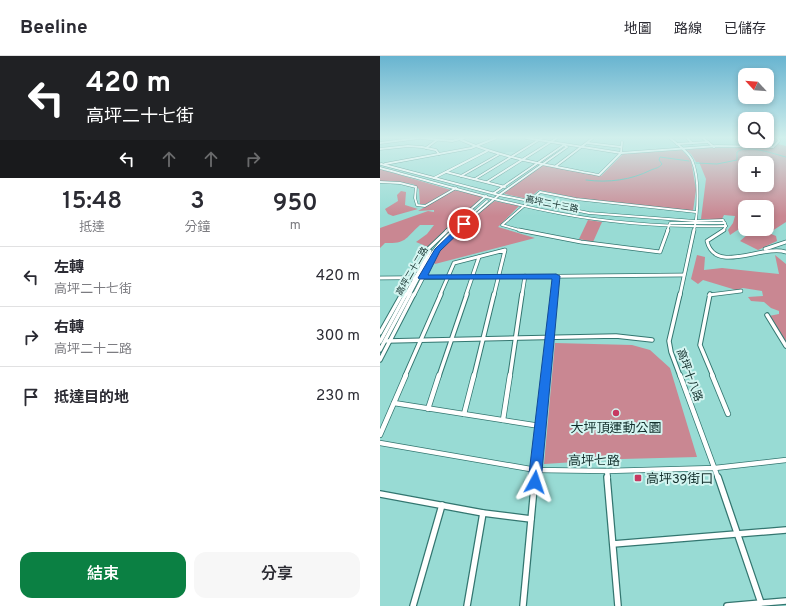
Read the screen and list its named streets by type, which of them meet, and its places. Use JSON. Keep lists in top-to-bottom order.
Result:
{
  "streets": {
    "street": [
      "高坪二十三路",
      "高坪二十二路",
      "高坪十八路",
      "高坪七路"
    ]
  },
  "crossings": [
    ["高坪二十三路", "高坪二十二路"],
    ["高坪二十三路", "高坪十八路"],
    ["高坪十八路", "高坪七路"]
  ],
  "places": {
    "other": ["大坪頂運動公園"],
    "transit": ["高坪39街口"]
  },
  "north": "top left",
  "page": {
    "header": "Beeline",
    "nav": ["地圖", "路線", "已儲存"],
    "turn": ["420 m", "高坪二十七街"],
    "map_buttons": ["+", "−"],
    "eta": [
      "15:48",
      "抵達",
      "3",
      "分鐘",
      "950",
      "m"
    ],
    "list": [
      {
        "name": "左轉",
        "note": "高坪二十七街",
        "value": "420 m"
      },
      {
        "name": "右轉",
        "note": "高坪二十二路",
        "value": "300 m"
      },
      {
        "name": "抵達目的地",
        "value": "230 m"
      }
    ],
    "buttons": ["結束", "分享"]
  }
}
